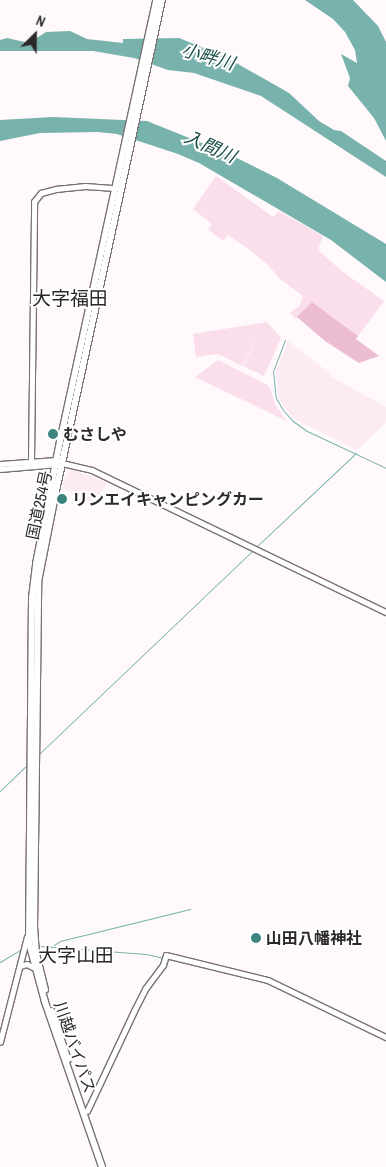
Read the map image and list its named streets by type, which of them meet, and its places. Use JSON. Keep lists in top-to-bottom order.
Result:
{
  "streets": {
    "highway": ["国道254号", "川越バイパス"]
  },
  "crossings": [
    ["国道254号", "川越バイパス"]
  ],
  "districts": ["大字福田", "大字山田"],
  "water": ["小畔川", "入間川"],
  "places": ["むさしや", "リンエイキャンピングカー", "山田八幡神社"],
  "north": "top right"
}
